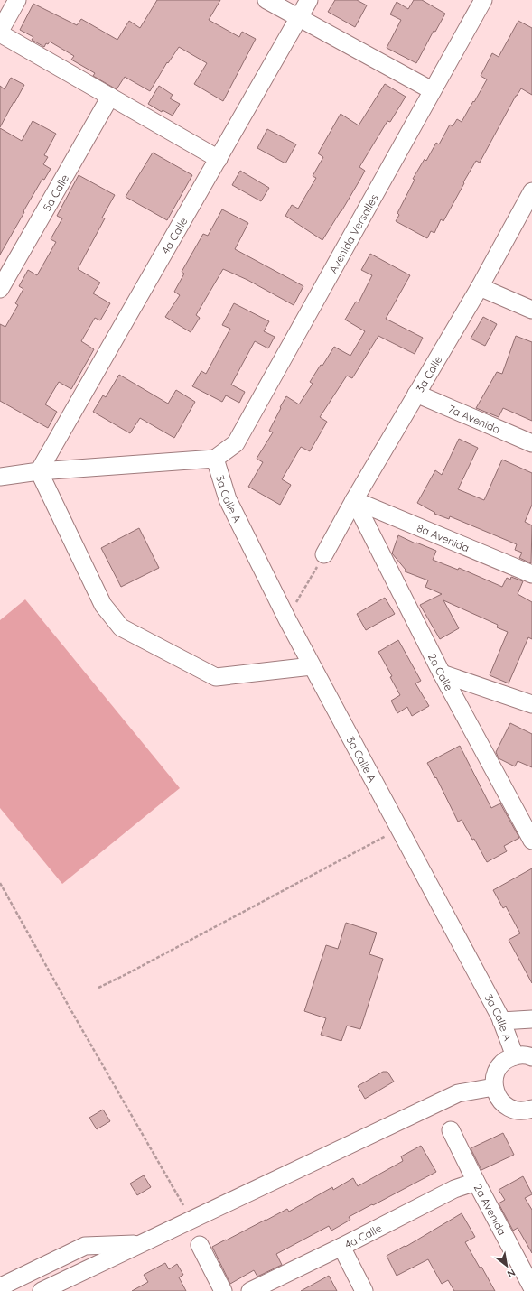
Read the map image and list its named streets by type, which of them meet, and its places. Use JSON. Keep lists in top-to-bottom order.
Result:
{
  "streets": {
    "street": [
      "5a Calle",
      "Avenida Versalles",
      "4a Calle",
      "3a Calle",
      "7a Avenida",
      "3a Calle A",
      "8a Avenida",
      "2a Calle",
      "2a Avenida"
    ]
  },
  "crossings": [
    ["Avenida Versalles", "3a Calle A"],
    ["4a Calle", "2a Avenida"],
    ["3a Calle", "7a Avenida"],
    ["3a Calle", "8a Avenida"],
    ["3a Calle", "2a Calle"],
    ["8a Avenida", "2a Calle"]
  ],
  "north": "bottom right"
}
